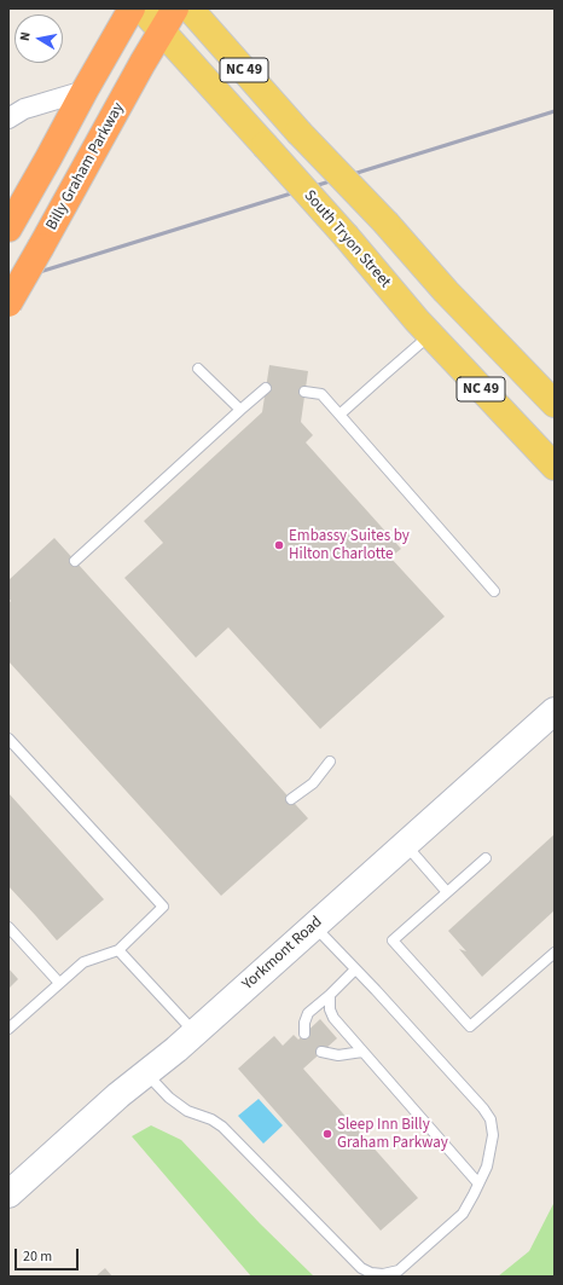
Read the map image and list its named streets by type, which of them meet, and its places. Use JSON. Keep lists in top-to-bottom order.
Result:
{
  "streets": {
    "highway": ["Billy Graham Parkway"],
    "main road": ["NC 49", "South Tryon Street"],
    "street": ["Yorkmont Road"]
  },
  "crossings": [
    ["Billy Graham Parkway", "South Tryon Street"]
  ],
  "places": ["Embassy Suites by Hilton Charlotte", "Sleep Inn Billy Graham Parkway"],
  "scale_bar": "20 m",
  "north": "left"
}
